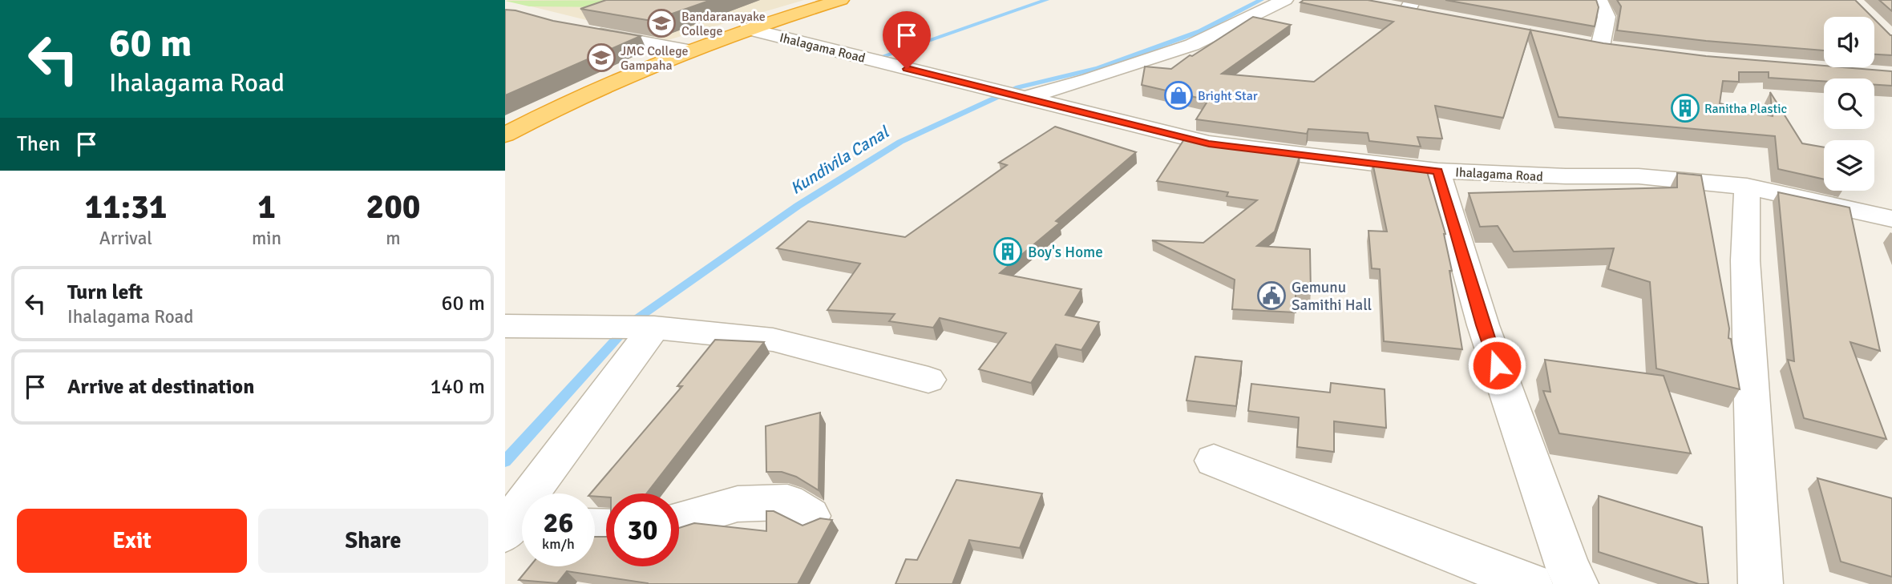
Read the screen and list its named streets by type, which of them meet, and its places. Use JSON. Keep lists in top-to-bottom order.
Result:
{
  "streets": {
    "street": ["Ihalagama Road"]
  },
  "water": ["Kundivila Canal"],
  "places": {
    "school or university": ["Bandaranayake College", "JMC College Gampaha"],
    "shop": ["Bright Star"],
    "building": ["Ranitha Plastic", "Boy's Home"],
    "public building": ["Gemunu Samithi Hall"]
  },
  "page": {
    "turn": ["60 m", "Ihalagama Road"],
    "then": "Then",
    "eta": [
      "11:31",
      "Arrival",
      "1",
      "min",
      "200",
      "m"
    ],
    "list": [
      {
        "name": "Turn left",
        "note": "Ihalagama Road",
        "value": "60 m"
      },
      {
        "name": "Arrive at destination",
        "value": "140 m"
      }
    ],
    "speed": "26 km/h",
    "limit": "30",
    "buttons": ["Exit", "Share"]
  }
}
